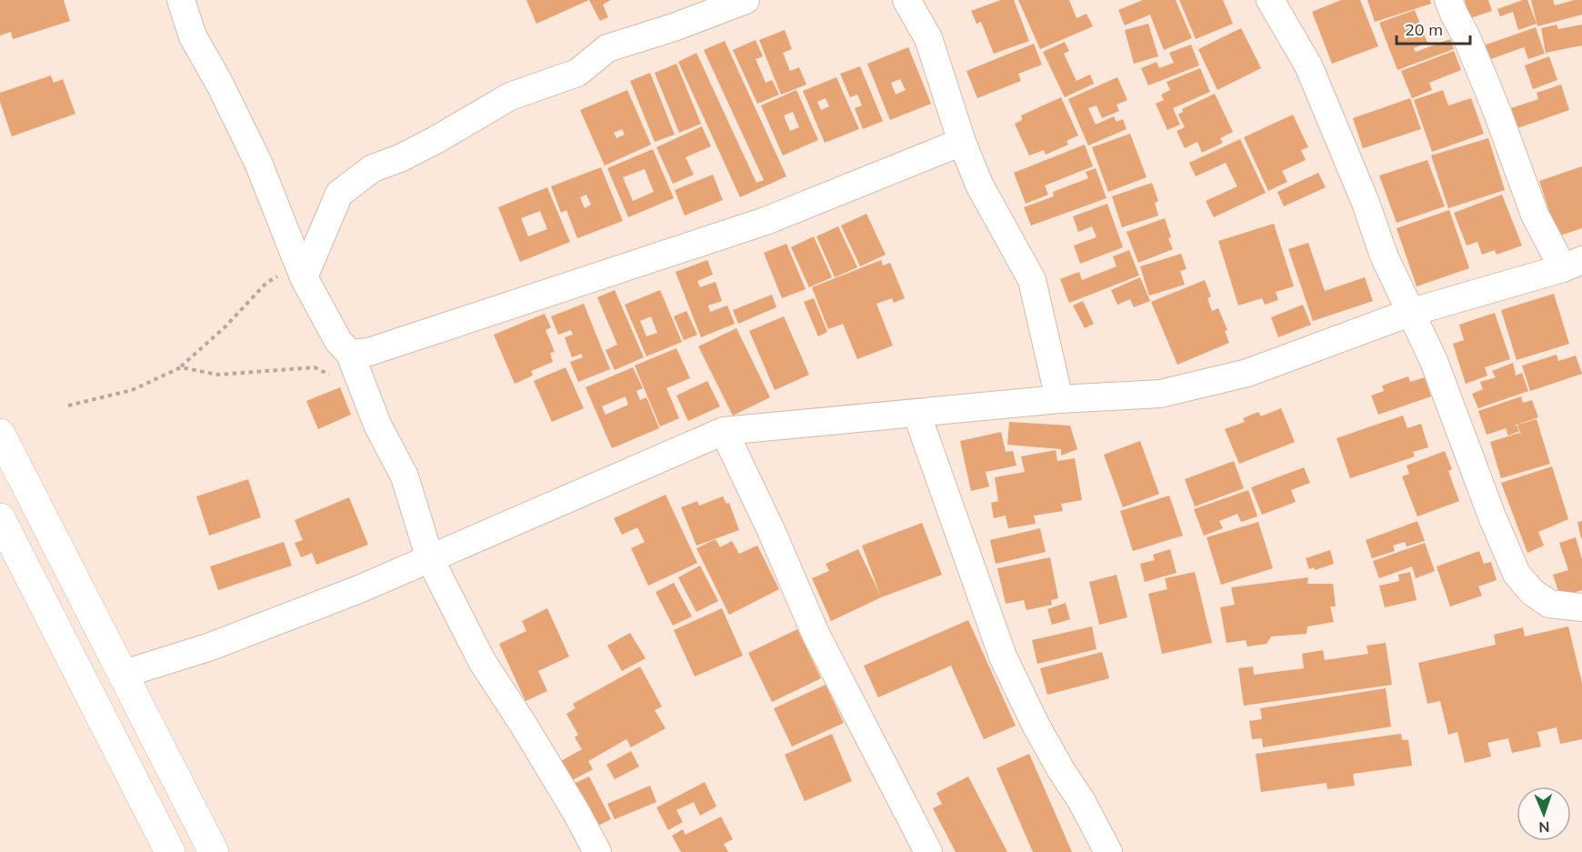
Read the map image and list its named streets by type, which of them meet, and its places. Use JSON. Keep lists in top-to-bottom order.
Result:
{
  "scale_bar": "20 m",
  "north": "bottom"
}
